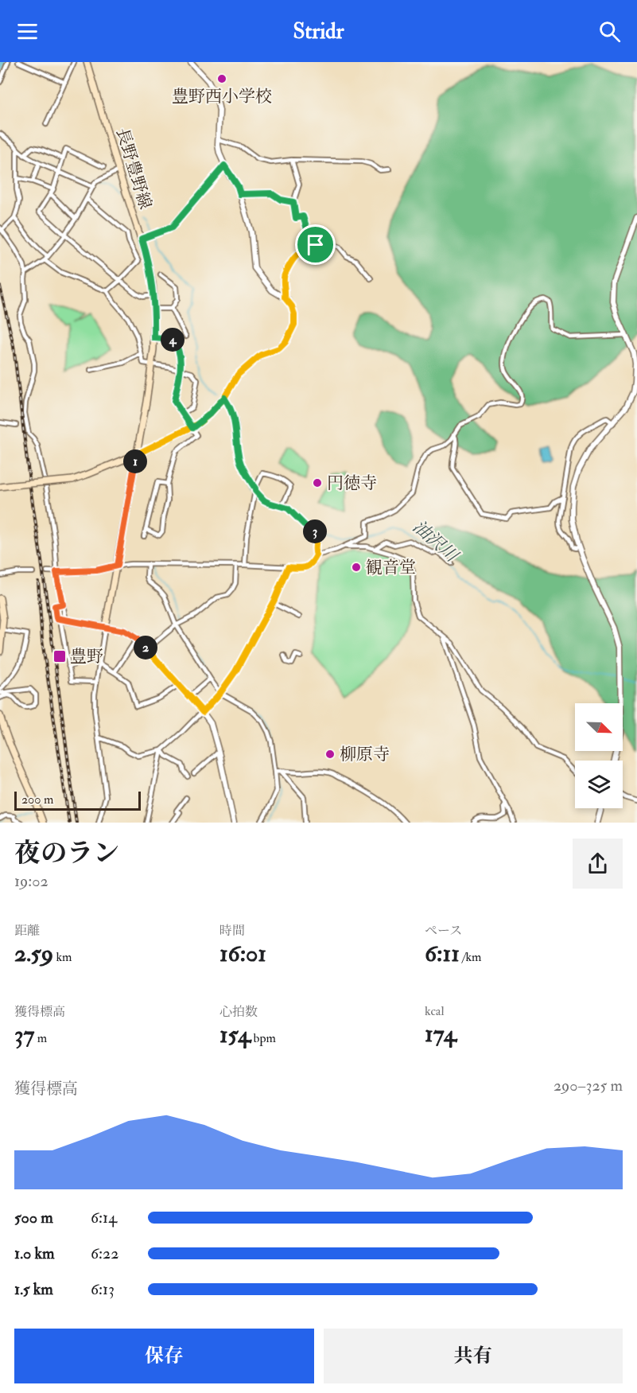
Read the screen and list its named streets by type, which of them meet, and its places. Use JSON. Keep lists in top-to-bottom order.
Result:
{
  "streets": {
    "main road": ["長野豊野線"]
  },
  "water": ["油沢川"],
  "places": {
    "other": [
      "豊野西小学校",
      "円徳寺",
      "観音堂",
      "柳原寺"
    ],
    "transit": ["豊野"]
  },
  "scale_bar": "200 m",
  "north": "bottom right",
  "page": {
    "header": "Stridr",
    "pins": [
      "4",
      "1",
      "3",
      "2"
    ],
    "scale": "200 m",
    "heading": ["夜のラン", "19:02"],
    "stats": [
      ["距離", "2.59 km"],
      ["時間", "16:01"],
      ["ペース", "6:11 /km"],
      ["獲得標高", "37 m"],
      ["心拍数", "154 bpm"],
      ["kcal", "174"]
    ],
    "chart": ["獲得標高", "290–325 m"],
    "list": [
      {
        "name": "500 m",
        "note": "6:14"
      },
      {
        "name": "1.0 km",
        "note": "6:22"
      },
      {
        "name": "1.5 km",
        "note": "6:13"
      }
    ],
    "buttons": ["保存", "共有"]
  }
}
